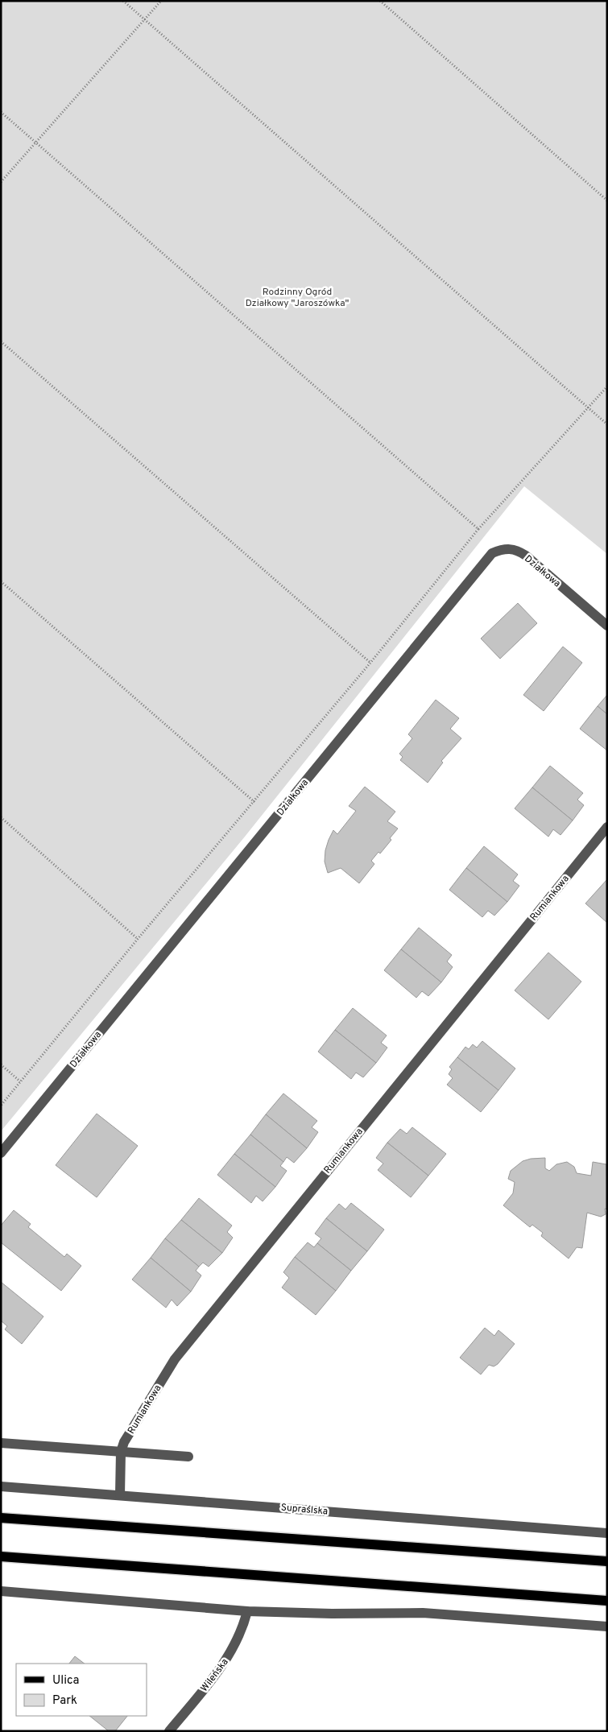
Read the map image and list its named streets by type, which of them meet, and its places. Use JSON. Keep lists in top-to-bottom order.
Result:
{
  "streets": {
    "street": [
      "Działkowa",
      "Rumiankowa",
      "Supraślska",
      "Wileńska"
    ]
  },
  "crossings": [
    ["Rumiankowa", "Supraślska"]
  ],
  "parks": ["Rodzinny Ogród Działkowy \"Jaroszówka\""],
  "legend": ["Ulica", "Park"]
}
